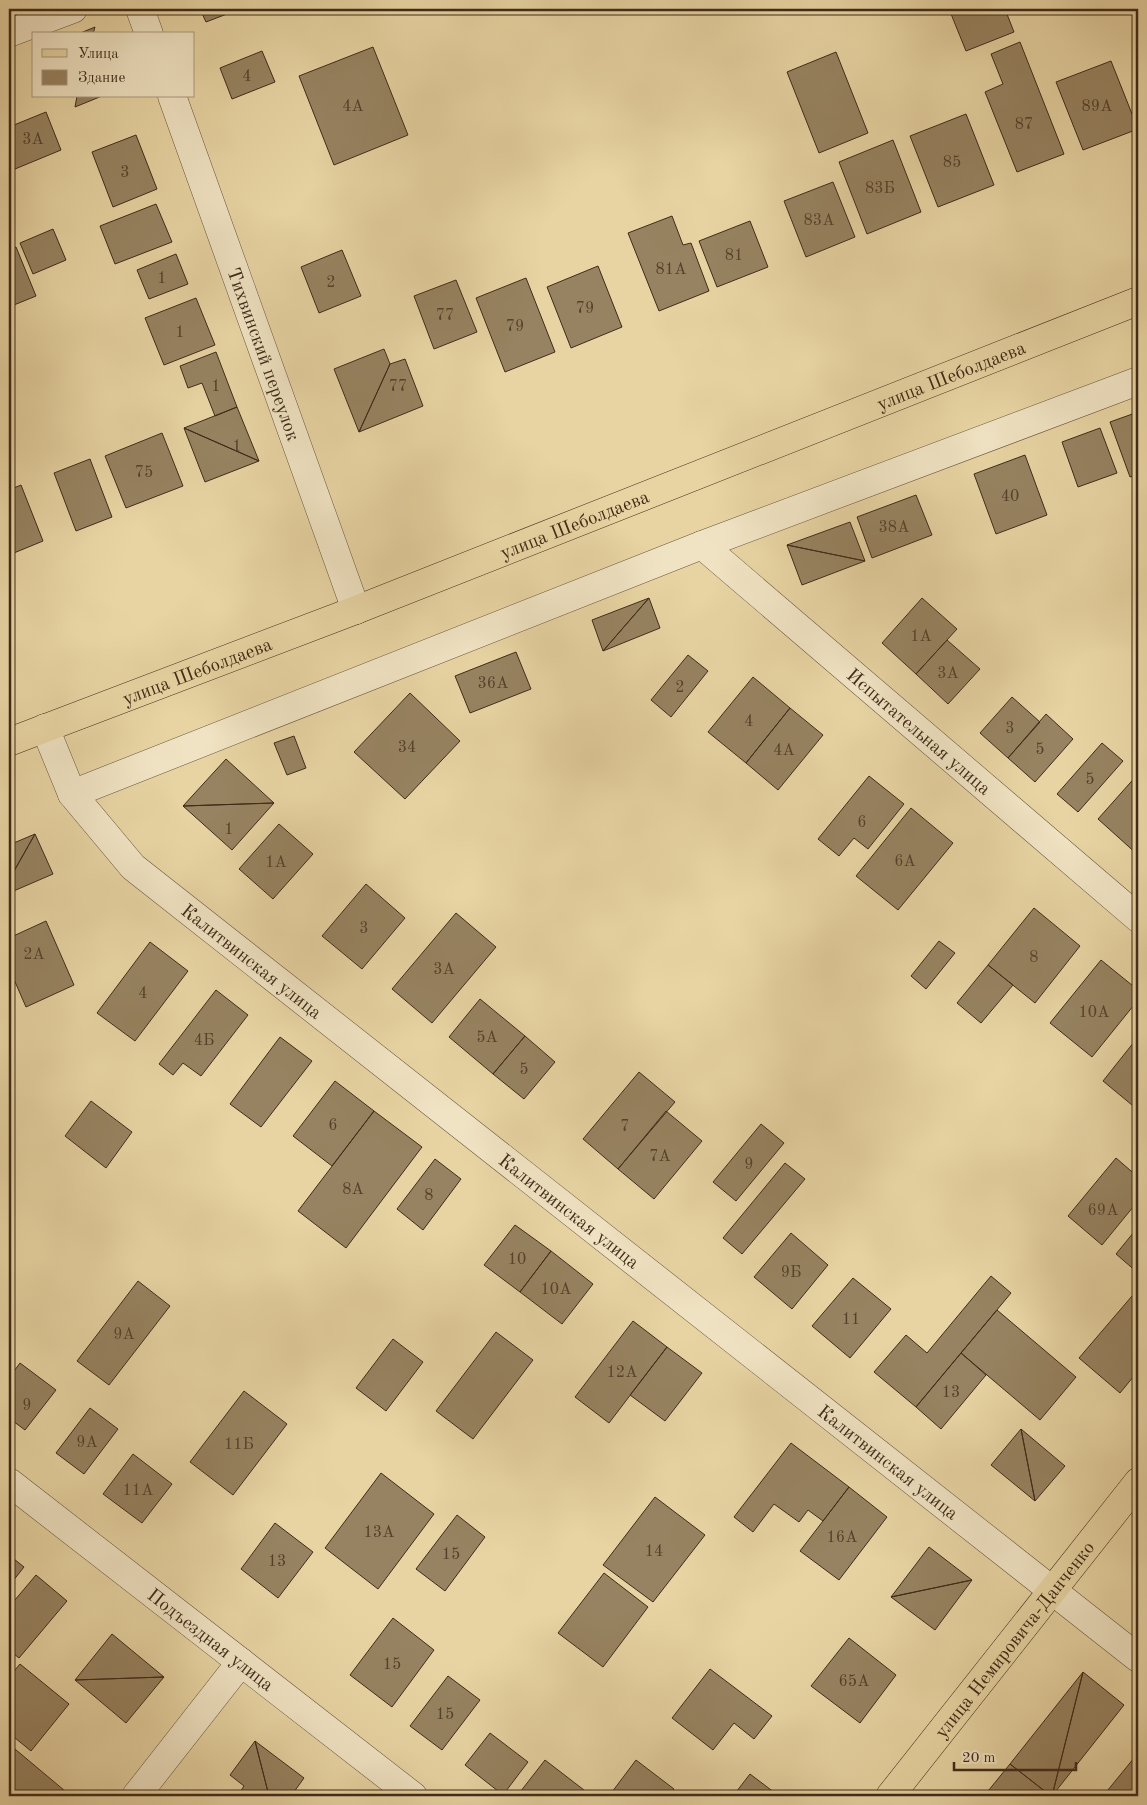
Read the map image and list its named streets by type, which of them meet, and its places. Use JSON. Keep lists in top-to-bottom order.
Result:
{
  "streets": {
    "main road": ["улица Шеболдаева", "улица Немировича-Данченко"],
    "street": [
      "Тихвинский переулок",
      "Испытательная улица",
      "Калитвинская улица",
      "Подъездная улица"
    ]
  },
  "crossings": [
    ["Тихвинский переулок", "улица Шеболдаева"],
    ["улица Шеболдаева", "Калитвинская улица"],
    ["Калитвинская улица", "улица Немировича-Данченко"]
  ],
  "house_numbers": [
    "4",
    "4А",
    "89А",
    "87",
    "3А",
    "85",
    "3",
    "83Б",
    "83А",
    "81",
    "81А",
    "1",
    "2",
    "79",
    "77",
    "79",
    "1",
    "1",
    "77",
    "1",
    "75",
    "40",
    "38А",
    "1А",
    "3А",
    "36А",
    "2",
    "4",
    "3",
    "34",
    "5",
    "4А",
    "5",
    "6",
    "1",
    "6А",
    "1А",
    "3",
    "2А",
    "8",
    "3А",
    "4",
    "10А",
    "5А",
    "4Б",
    "5",
    "6",
    "7",
    "7А",
    "9",
    "8А",
    "8",
    "69А",
    "10",
    "9Б",
    "10А",
    "11",
    "9А",
    "12А",
    "13",
    "9",
    "9А",
    "11Б",
    "11А",
    "13А",
    "16А",
    "14",
    "15",
    "13",
    "15",
    "65А",
    "15"
  ],
  "legend": ["Улица", "Здание"],
  "scale_bar": "20 m"
}
